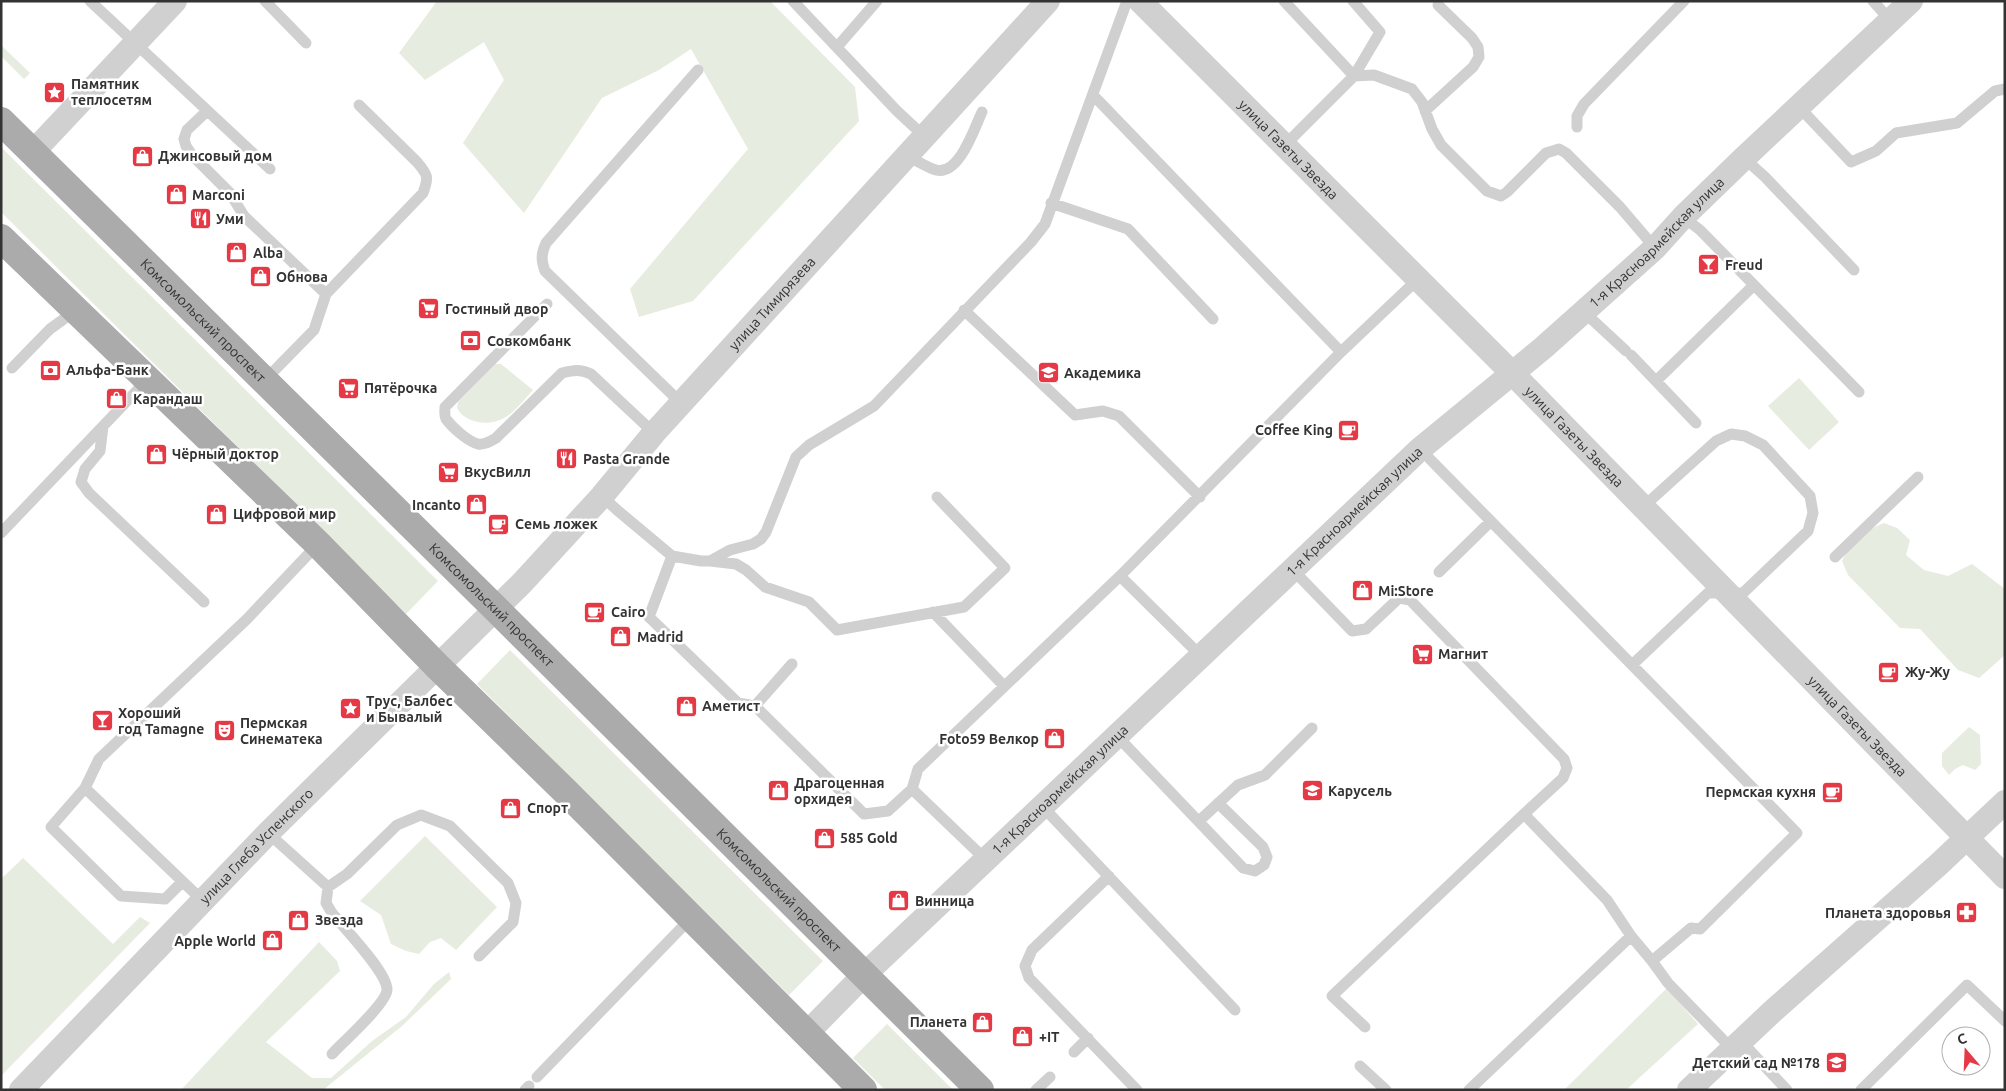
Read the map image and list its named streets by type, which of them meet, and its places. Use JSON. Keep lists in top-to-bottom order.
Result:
{
  "streets": {
    "main road": ["Комсомольский проспект"],
    "street": [
      "улица Газеты Звезда",
      "1-я Красноармейская улица",
      "улица Тимирязева",
      "улица Глеба Успенского"
    ]
  },
  "crossings": [
    ["улица Газеты Звезда", "1-я Красноармейская улица"],
    ["1-я Красноармейская улица", "Комсомольский проспект"],
    ["улица Тимирязева", "Комсомольский проспект"],
    ["улица Тимирязева", "улица Глеба Успенского"],
    ["Комсомольский проспект", "улица Глеба Успенского"]
  ],
  "places": {
    "place": ["Памятник теплосетям", "Трус, Балбес и Бывалый"],
    "shop": [
      "Джинсовый дом",
      "Marconi",
      "Alba",
      "Обнова",
      "Карандаш",
      "Чёрный доктор",
      "Incanto",
      "Цифровой мир",
      "Mi:Store",
      "Madrid",
      "Аметист",
      "Foto59 Велкор",
      "Драгоценная орхидея",
      "Спорт",
      "585 Gold",
      "Винница",
      "Звезда",
      "Apple World",
      "Планета",
      "+IT"
    ],
    "restaurant": ["Уми", "Pasta Grande"],
    "bar": ["Freud", "Хороший год Tamagne"],
    "supermarket": [
      "Гостиный двор",
      "Пятёрочка",
      "ВкусВилл",
      "Магнит"
    ],
    "bank": ["Совкомбанк", "Альфа-Банк"],
    "school or university": ["Академика", "Карусель", "Детский сад №178"],
    "cafe": [
      "Coffee King",
      "Семь ложек",
      "Cairo",
      "Жу-Жу",
      "Пермская кухня"
    ],
    "theatre": ["Пермская Синематека"],
    "pharmacy": ["Планета здоровья"]
  },
  "north": "top"
}
